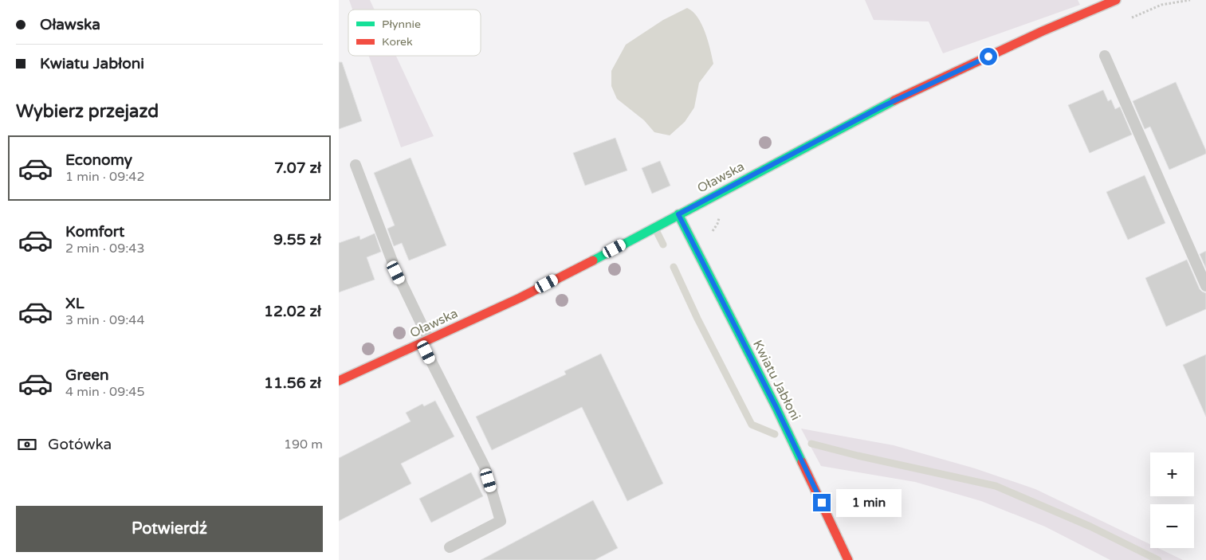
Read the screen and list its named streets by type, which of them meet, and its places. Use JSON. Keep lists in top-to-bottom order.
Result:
{
  "streets": {
    "street": ["Oławska", "Kwiatu Jabłoni"]
  },
  "crossings": [
    ["Oławska", "Kwiatu Jabłoni"]
  ],
  "legend": ["Płynnie", "Korek"],
  "page": {
    "banner": ["Oławska", "Kwiatu Jabłoni"],
    "heading": "Wybierz przejazd",
    "list": [
      {
        "name": "Economy",
        "note": "1 min · 09:42",
        "value": "7.07 zł"
      },
      {
        "name": "Komfort",
        "note": "2 min · 09:43",
        "value": "9.55 zł"
      },
      {
        "name": "XL",
        "note": "3 min · 09:44",
        "value": "12.02 zł"
      },
      {
        "name": "Green",
        "note": "4 min · 09:45",
        "value": "11.56 zł"
      }
    ],
    "pay": ["Gotówka", "190 m"],
    "map_buttons": ["+", "−"],
    "bubble": "1 min",
    "buttons": "Potwierdź"
  }
}
